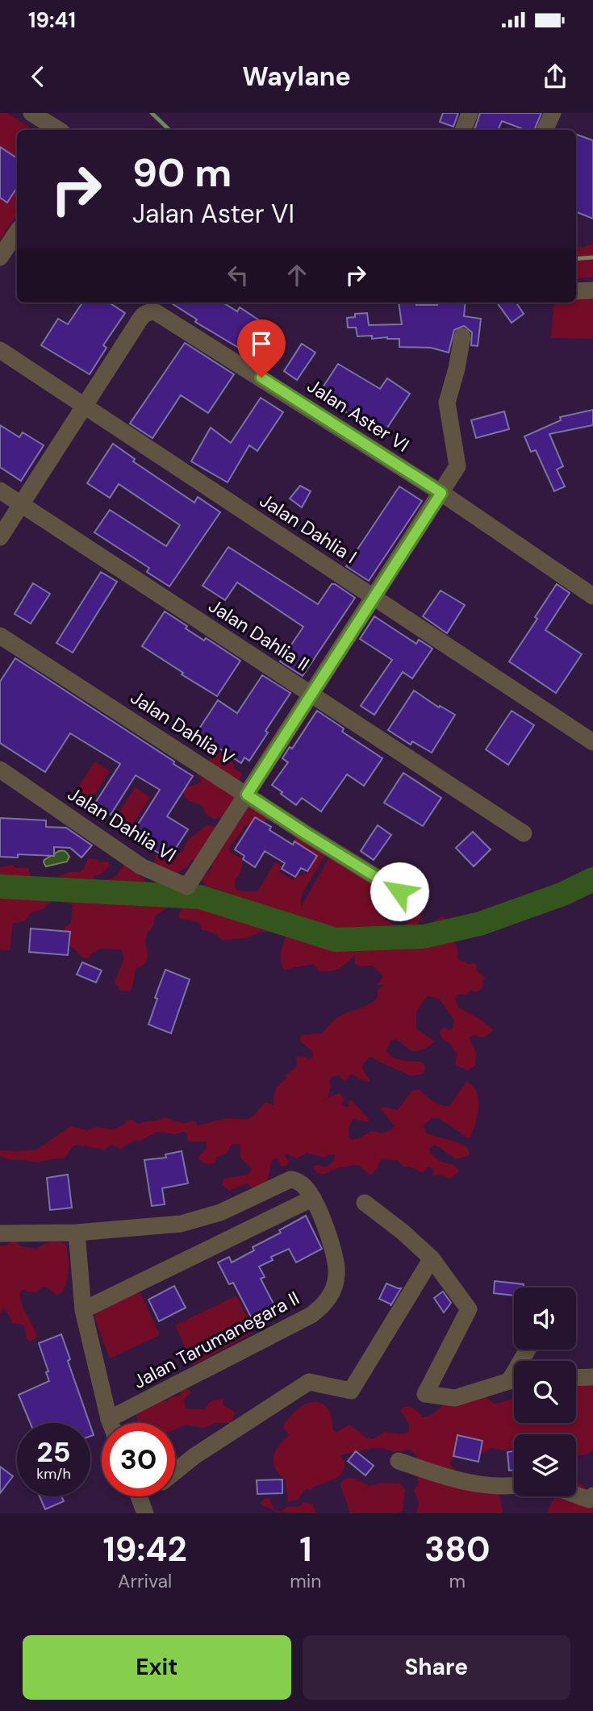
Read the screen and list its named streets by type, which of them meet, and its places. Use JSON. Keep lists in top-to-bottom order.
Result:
{
  "streets": {
    "street": [
      "Jalan Aster VI",
      "Jalan Dahlia I",
      "Jalan Dahlia II",
      "Jalan Dahlia V",
      "Jalan Dahlia VI",
      "Jalan Tarumanegara II"
    ]
  },
  "crossings": [
    ["Jalan Aster VI", "Jalan Dahlia I"],
    ["Jalan Dahlia V", "Jalan Dahlia VI"]
  ],
  "page": {
    "status": "19:41",
    "header": "Waylane",
    "turn": ["90 m", "Jalan Aster VI"],
    "speed": "25 km/h",
    "limit": "30",
    "eta": [
      "19:42",
      "Arrival",
      "1",
      "min",
      "380",
      "m"
    ],
    "buttons": ["Exit", "Share"]
  }
}
